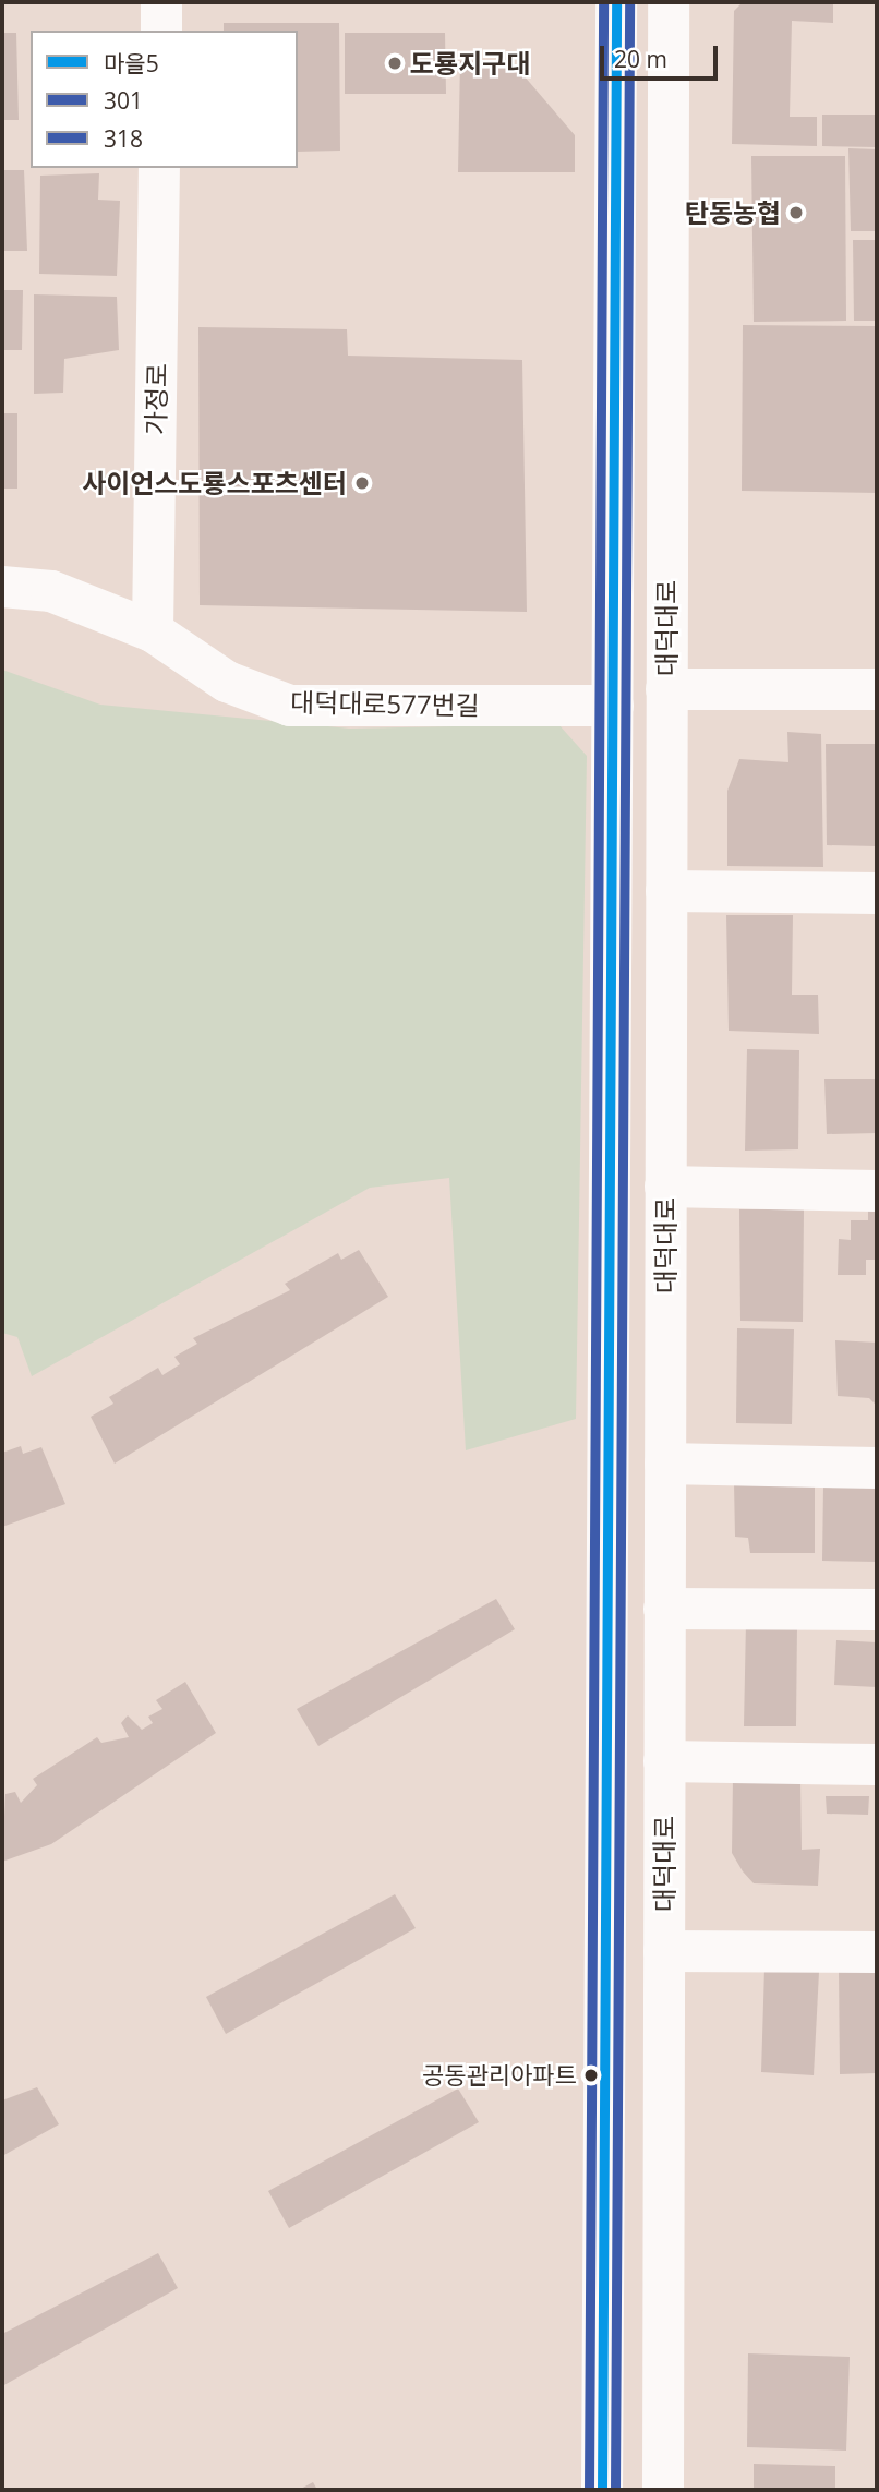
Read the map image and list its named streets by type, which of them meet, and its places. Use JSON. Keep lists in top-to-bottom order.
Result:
{
  "streets": {
    "main road": ["가정로", "대덕대로", "대덕대로577번길"]
  },
  "crossings": [
    ["가정로", "대덕대로577번길"],
    ["대덕대로", "대덕대로577번길"]
  ],
  "places": [
    "도룡지구대",
    "탄동농협",
    "사이언스도룡스포츠센터",
    "공동관리아파트"
  ],
  "lines": ["transit line 마을5", "transit line 301", "transit line 318"],
  "legend": ["마을5", "301", "318"],
  "scale_bar": "20 m"
}
